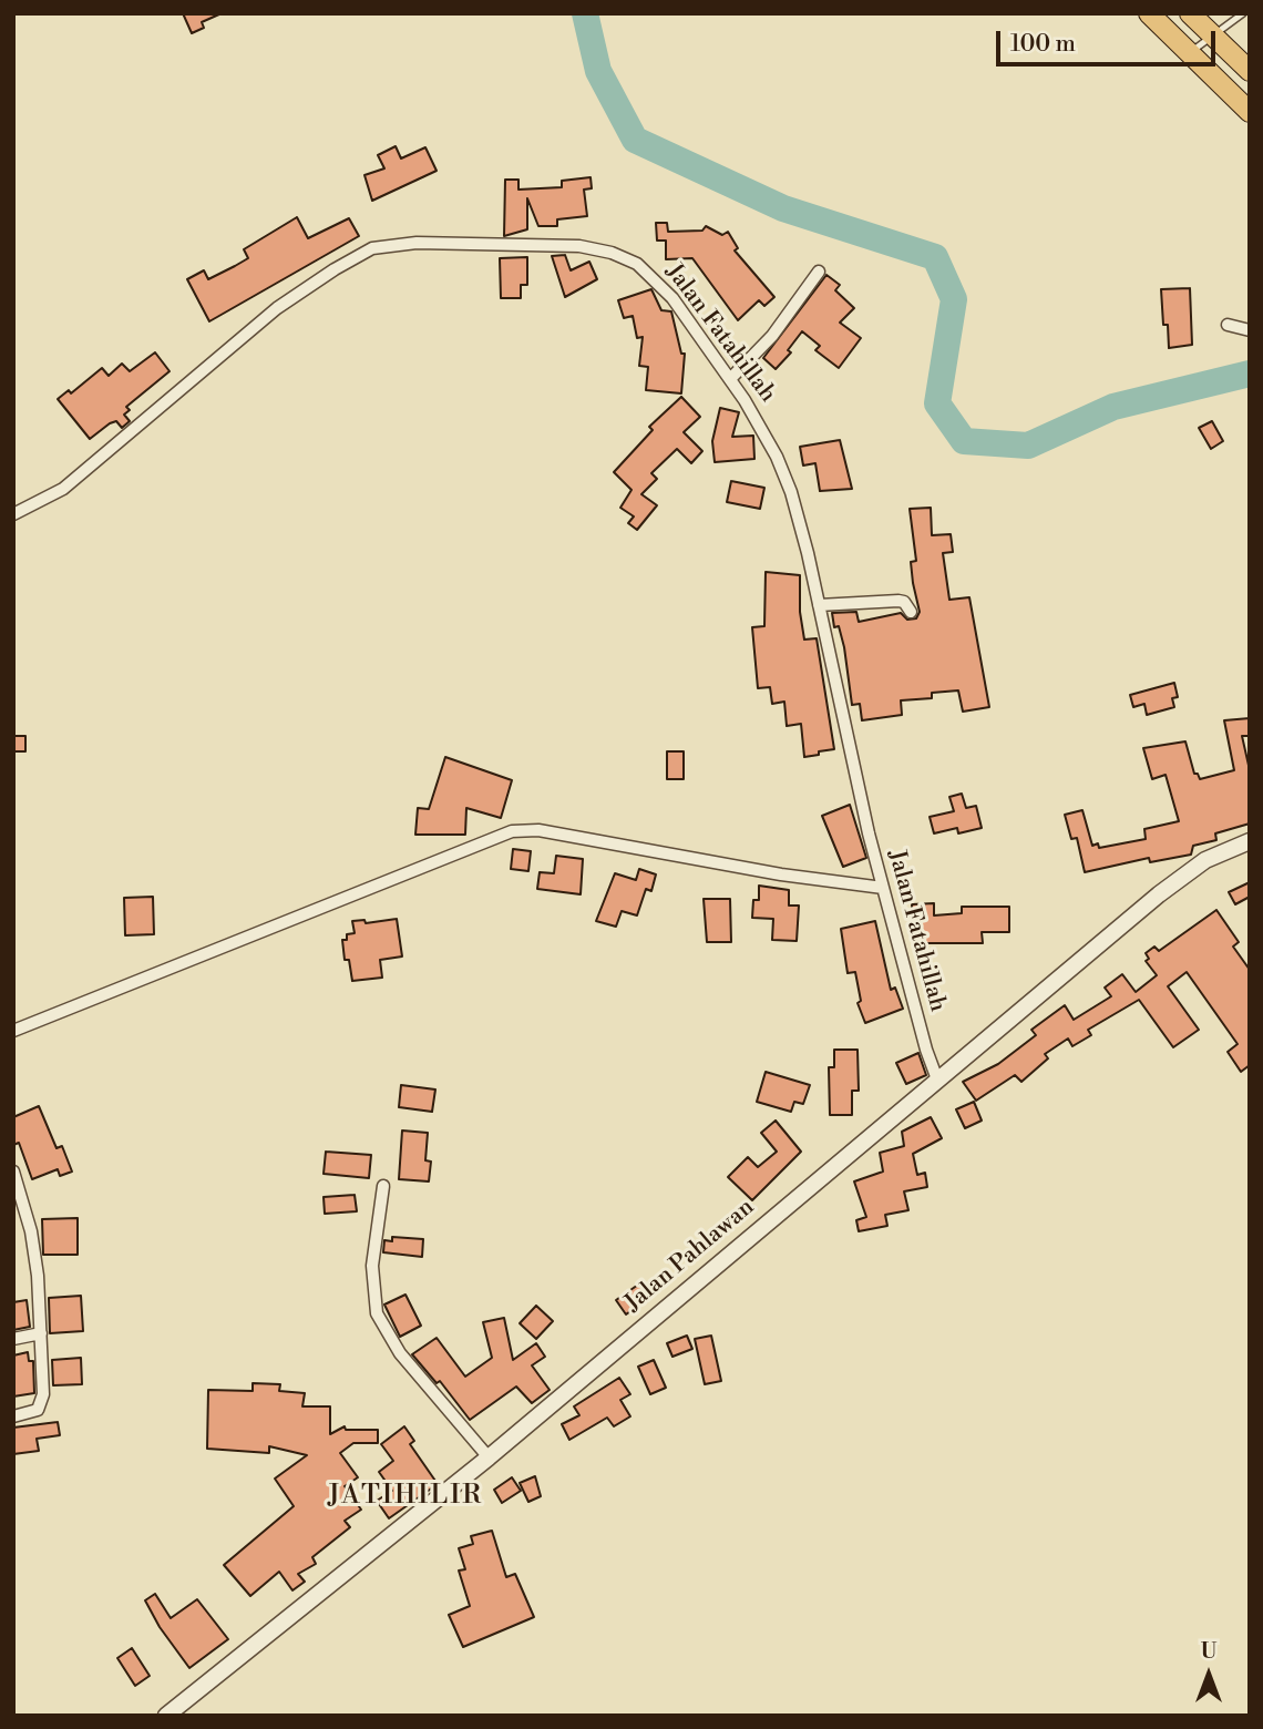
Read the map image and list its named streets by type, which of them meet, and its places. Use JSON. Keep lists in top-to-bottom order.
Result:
{
  "streets": {
    "street": ["Jalan Fatahillah", "Jalan Pahlawan"]
  },
  "crossings": [
    ["Jalan Fatahillah", "Jalan Pahlawan"]
  ],
  "districts": ["JATIHILIR"],
  "scale_bar": "100 m",
  "north": "top"
}
